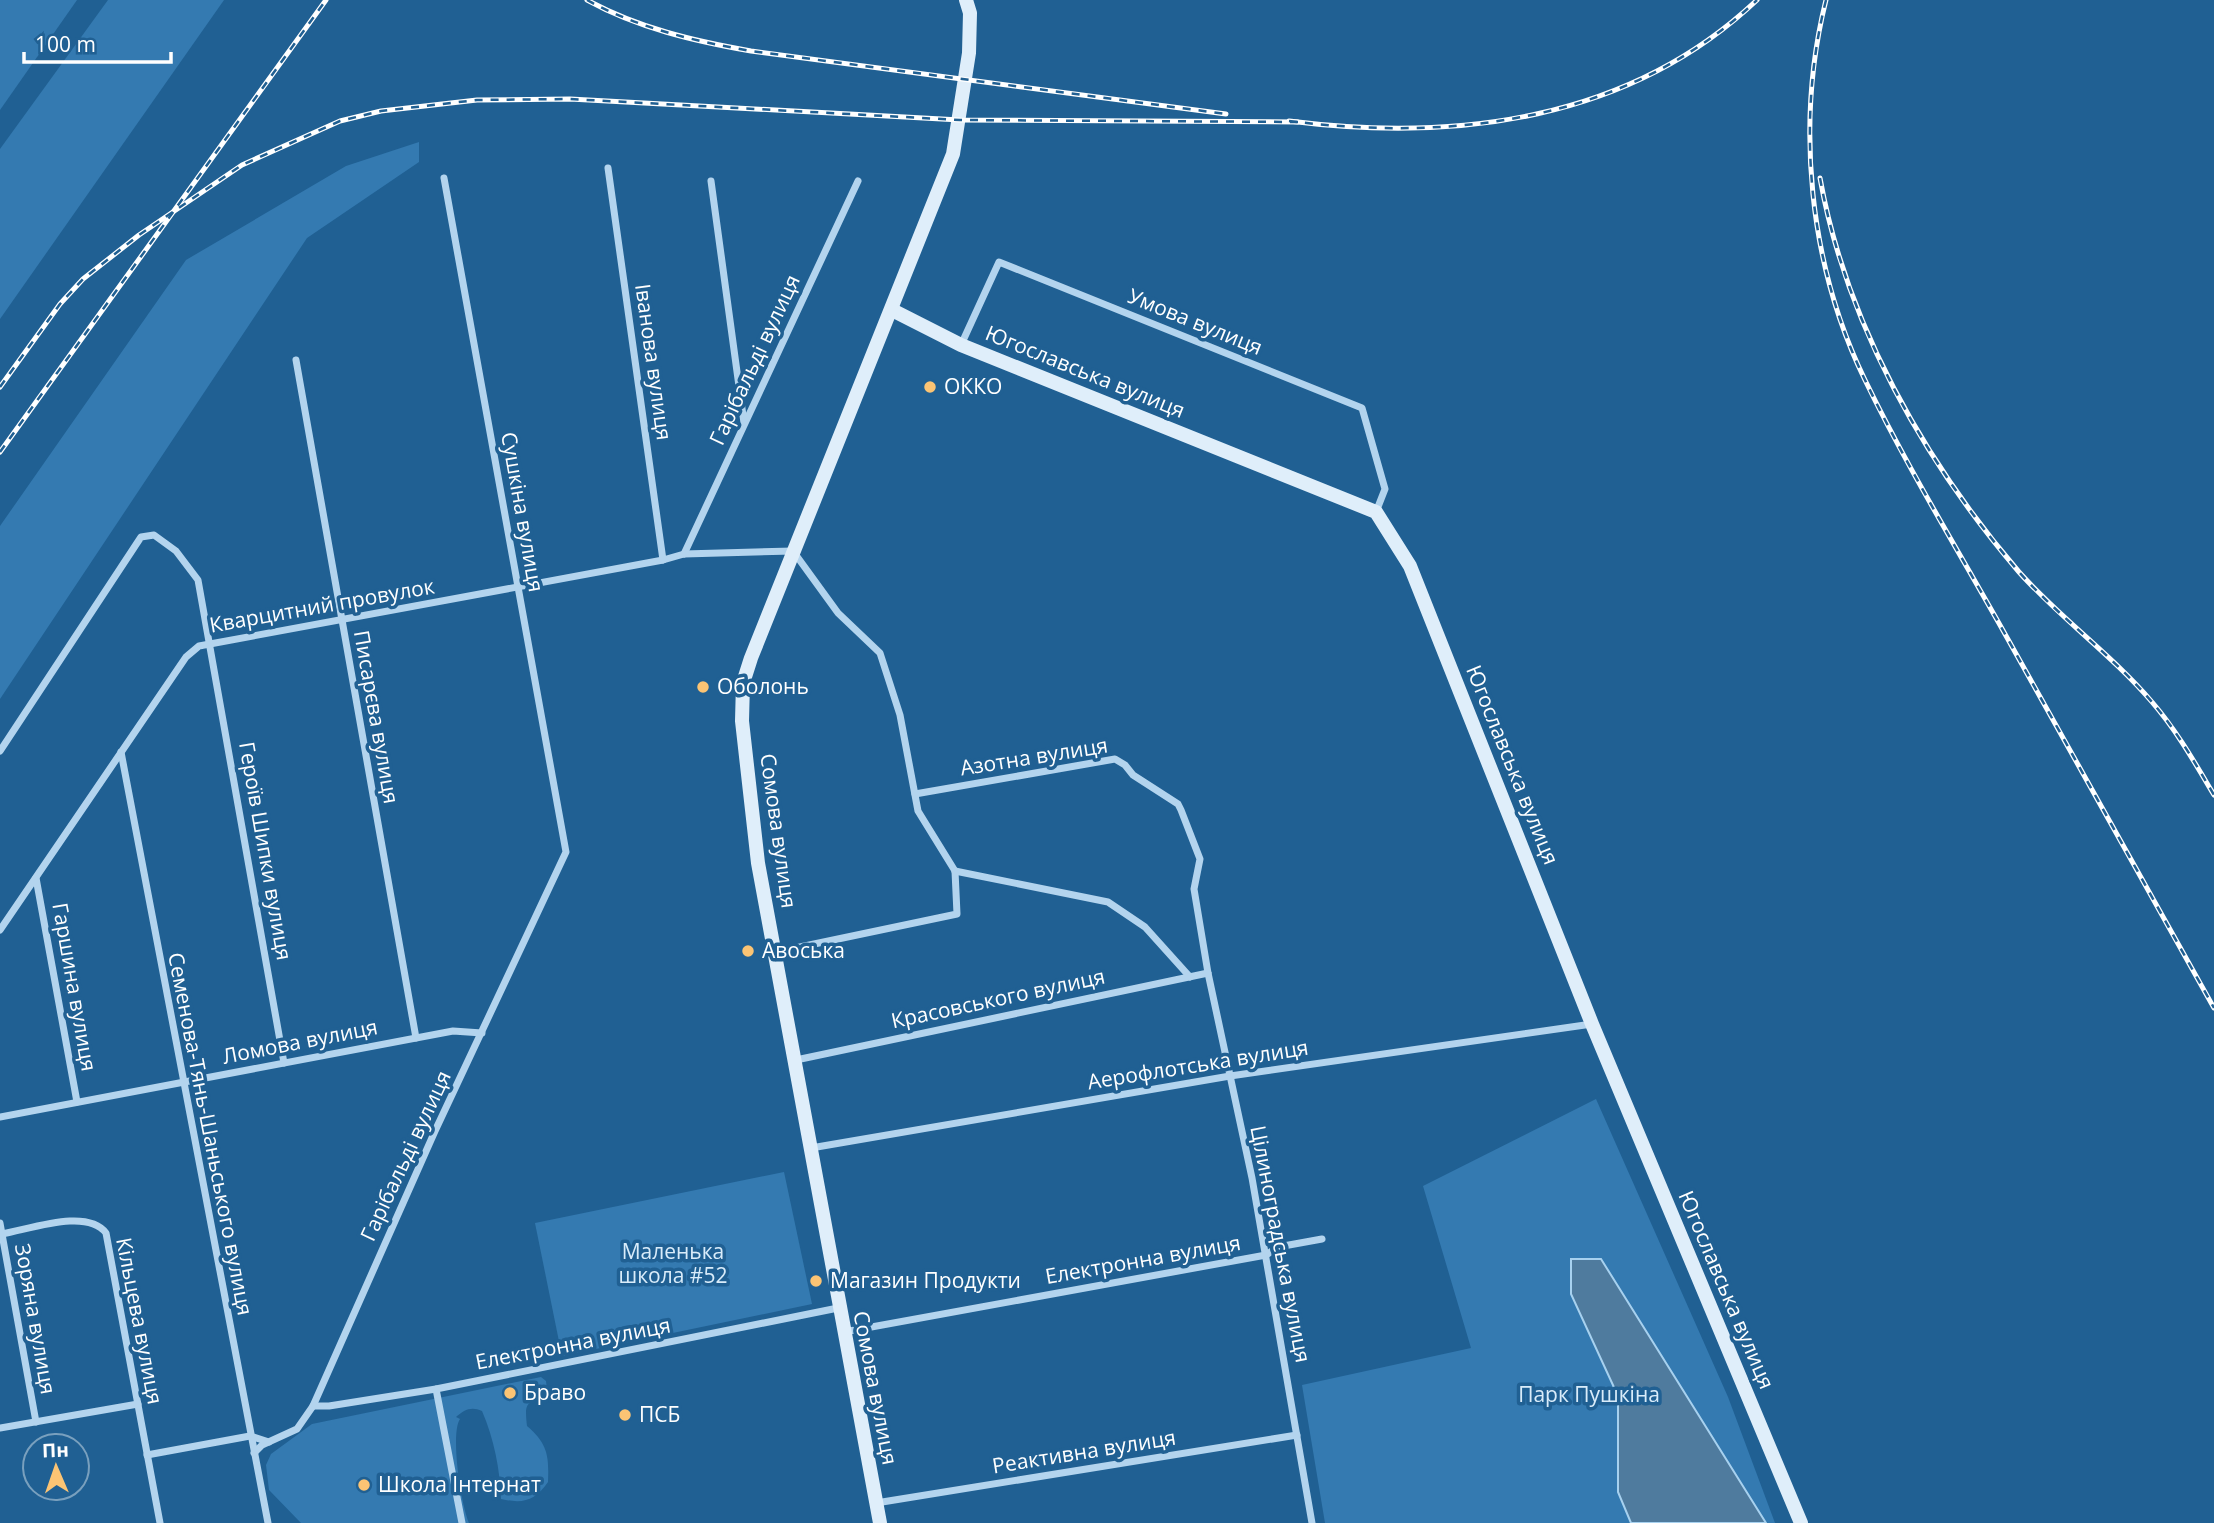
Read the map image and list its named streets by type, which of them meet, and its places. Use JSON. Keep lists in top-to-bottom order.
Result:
{
  "streets": {
    "street": [
      "Умова вулиця",
      "Гарібальді вулиця",
      "Іванова вулиця",
      "Югославська вулиця",
      "Сушкіна вулиця",
      "Кварцитний провулок",
      "Писарєва вулиця",
      "Азотна вулиця",
      "Сомова вулиця",
      "Героїв Шипки вулиця",
      "Гаршина вулиця",
      "Красовського вулиця",
      "Ломова вулиця",
      "Аерофлотська вулиця",
      "Семенова-Тянь-Шаньського вулиця",
      "Цілиноградська вулиця",
      "Електронна вулиця",
      "Зоряна вулиця",
      "Кільцева вулиця",
      "Реактивна вулиця"
    ]
  },
  "crossings": [
    ["Умова вулиця", "Югославська вулиця"],
    ["Гарібальді вулиця", "Сушкіна вулиця"],
    ["Гарібальді вулиця", "Кварцитний провулок"],
    ["Гарібальді вулиця", "Ломова вулиця"],
    ["Гарібальді вулиця", "Семенова-Тянь-Шаньського вулиця"],
    ["Гарібальді вулиця", "Електронна вулиця"],
    ["Іванова вулиця", "Кварцитний провулок"],
    ["Югославська вулиця", "Сомова вулиця"],
    ["Югославська вулиця", "Аерофлотська вулиця"],
    ["Сушкіна вулиця", "Кварцитний провулок"],
    ["Кварцитний провулок", "Писарєва вулиця"],
    ["Кварцитний провулок", "Сомова вулиця"],
    ["Кварцитний провулок", "Героїв Шипки вулиця"],
    ["Кварцитний провулок", "Гаршина вулиця"],
    ["Кварцитний провулок", "Семенова-Тянь-Шаньського вулиця"],
    ["Писарєва вулиця", "Ломова вулиця"],
    ["Азотна вулиця", "Красовського вулиця"],
    ["Азотна вулиця", "Цілиноградська вулиця"],
    ["Сомова вулиця", "Красовського вулиця"],
    ["Сомова вулиця", "Аерофлотська вулиця"],
    ["Сомова вулиця", "Електронна вулиця"],
    ["Сомова вулиця", "Реактивна вулиця"],
    ["Героїв Шипки вулиця", "Ломова вулиця"],
    ["Гаршина вулиця", "Ломова вулиця"],
    ["Красовського вулиця", "Цілиноградська вулиця"],
    ["Ломова вулиця", "Семенова-Тянь-Шаньського вулиця"],
    ["Аерофлотська вулиця", "Цілиноградська вулиця"],
    ["Цілиноградська вулиця", "Електронна вулиця"],
    ["Цілиноградська вулиця", "Реактивна вулиця"],
    ["Зоряна вулиця", "Кільцева вулиця"]
  ],
  "parks": ["Маленька школа #52", "Парк Пушкіна"],
  "places": [
    "ОККО",
    "Оболонь",
    "Авоська",
    "Магазин Продукти",
    "Браво",
    "ПСБ",
    "Школа Інтернат"
  ],
  "scale_bar": "100 m",
  "north": "top"
}
